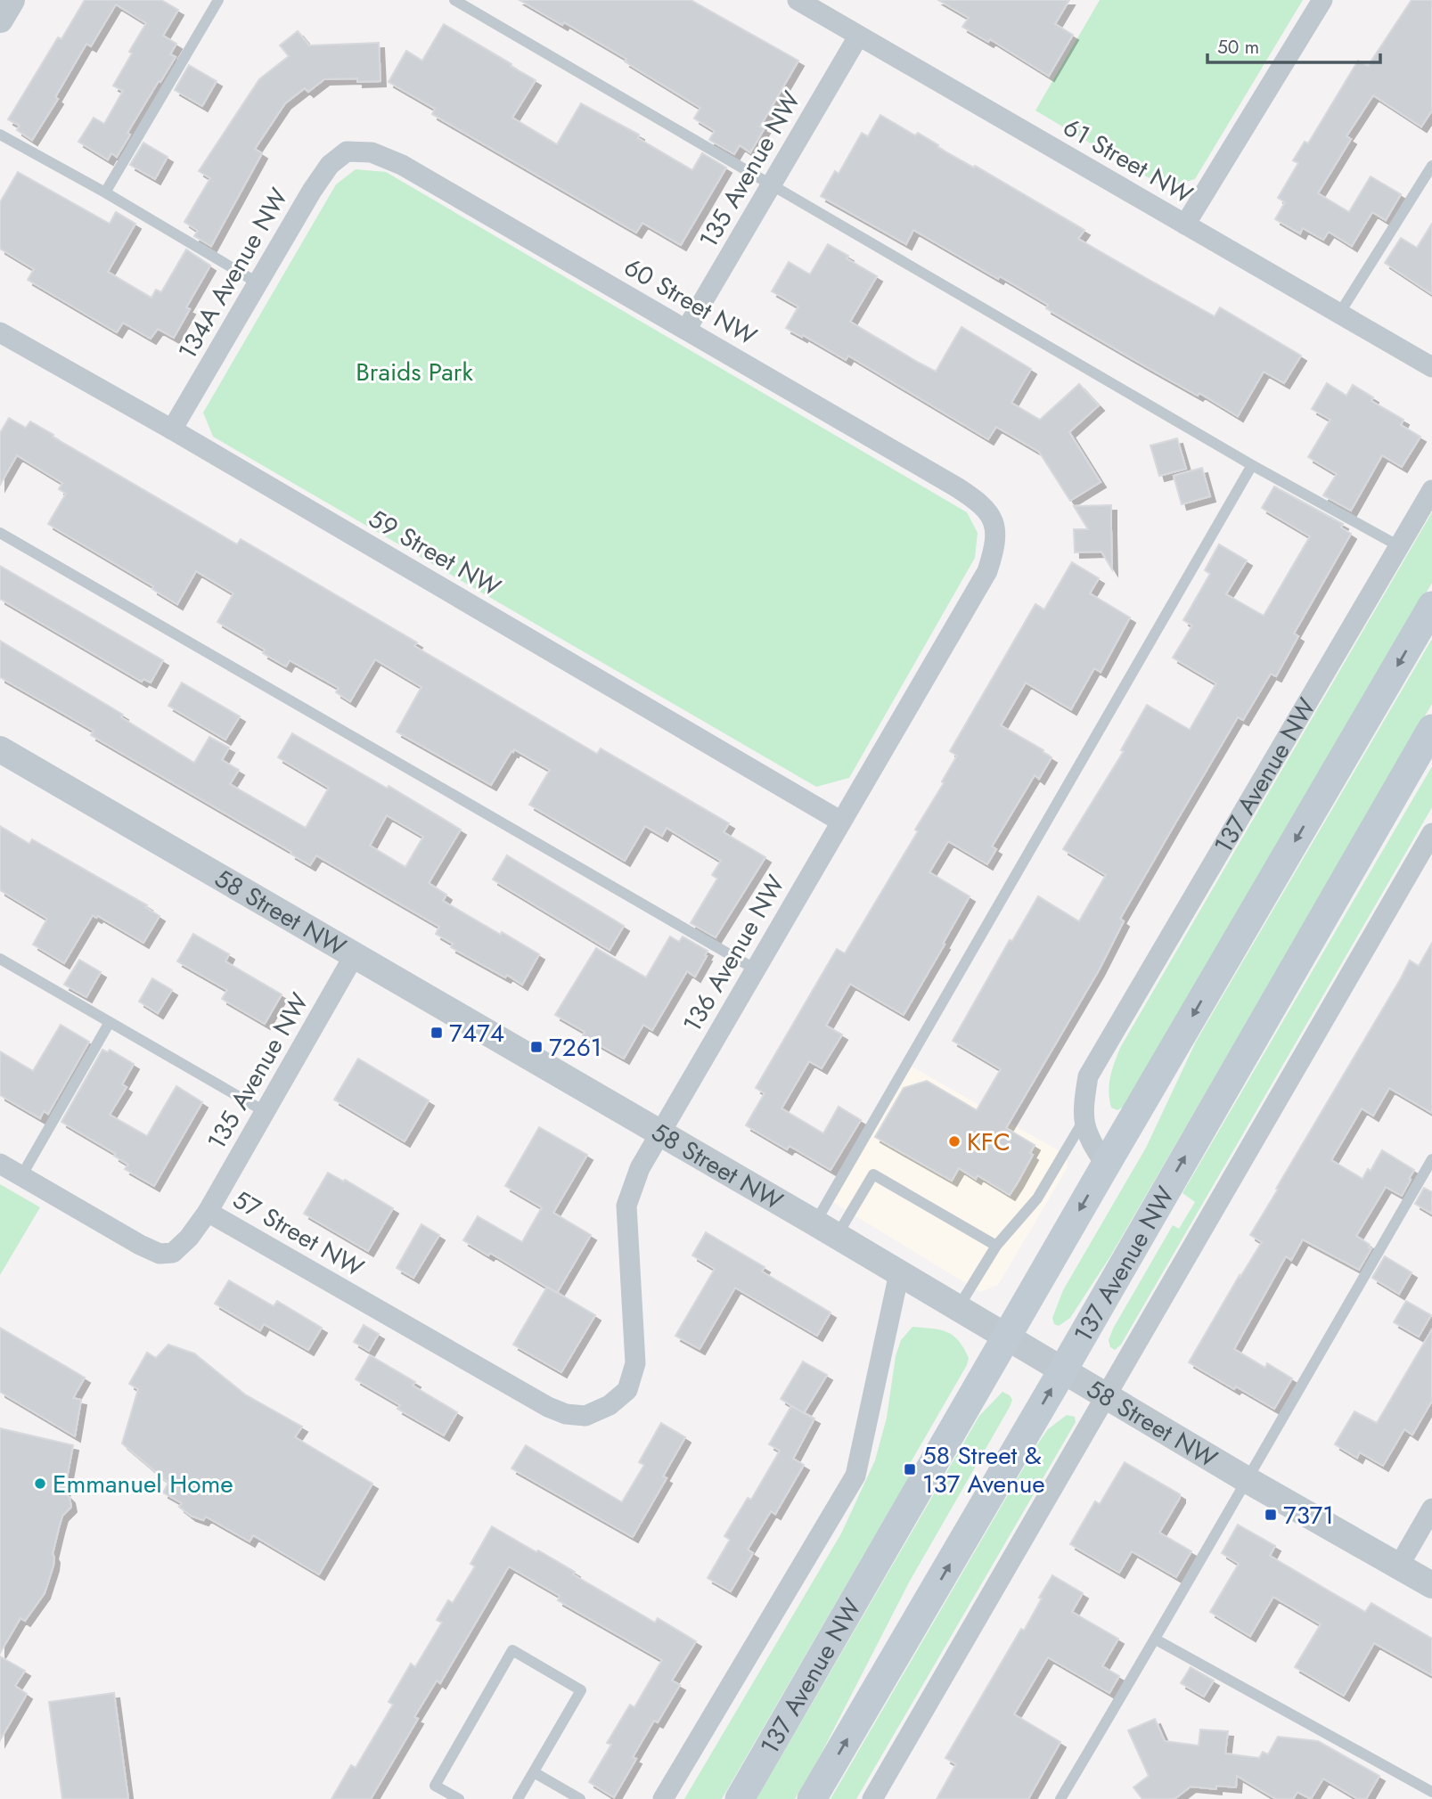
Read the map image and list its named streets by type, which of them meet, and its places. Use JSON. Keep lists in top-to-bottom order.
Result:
{
  "streets": {
    "main road": ["137 Avenue NW"],
    "street": [
      "61 Street NW",
      "135 Avenue NW",
      "134A Avenue NW",
      "60 Street NW",
      "59 Street NW",
      "58 Street NW",
      "136 Avenue NW",
      "57 Street NW"
    ]
  },
  "crossings": [
    ["61 Street NW", "135 Avenue NW"],
    ["135 Avenue NW", "60 Street NW"],
    ["135 Avenue NW", "58 Street NW"],
    ["135 Avenue NW", "57 Street NW"],
    ["134A Avenue NW", "60 Street NW"],
    ["134A Avenue NW", "59 Street NW"],
    ["60 Street NW", "136 Avenue NW"],
    ["59 Street NW", "136 Avenue NW"],
    ["137 Avenue NW", "58 Street NW"],
    ["58 Street NW", "136 Avenue NW"],
    ["136 Avenue NW", "57 Street NW"]
  ],
  "parks": ["Braids Park"],
  "places": {
    "transit": [
      "7474",
      "7261",
      "58 Street & 137 Avenue",
      "7371"
    ],
    "other": ["KFC", "Emmanuel Home"]
  },
  "scale_bar": "50 m"
}
